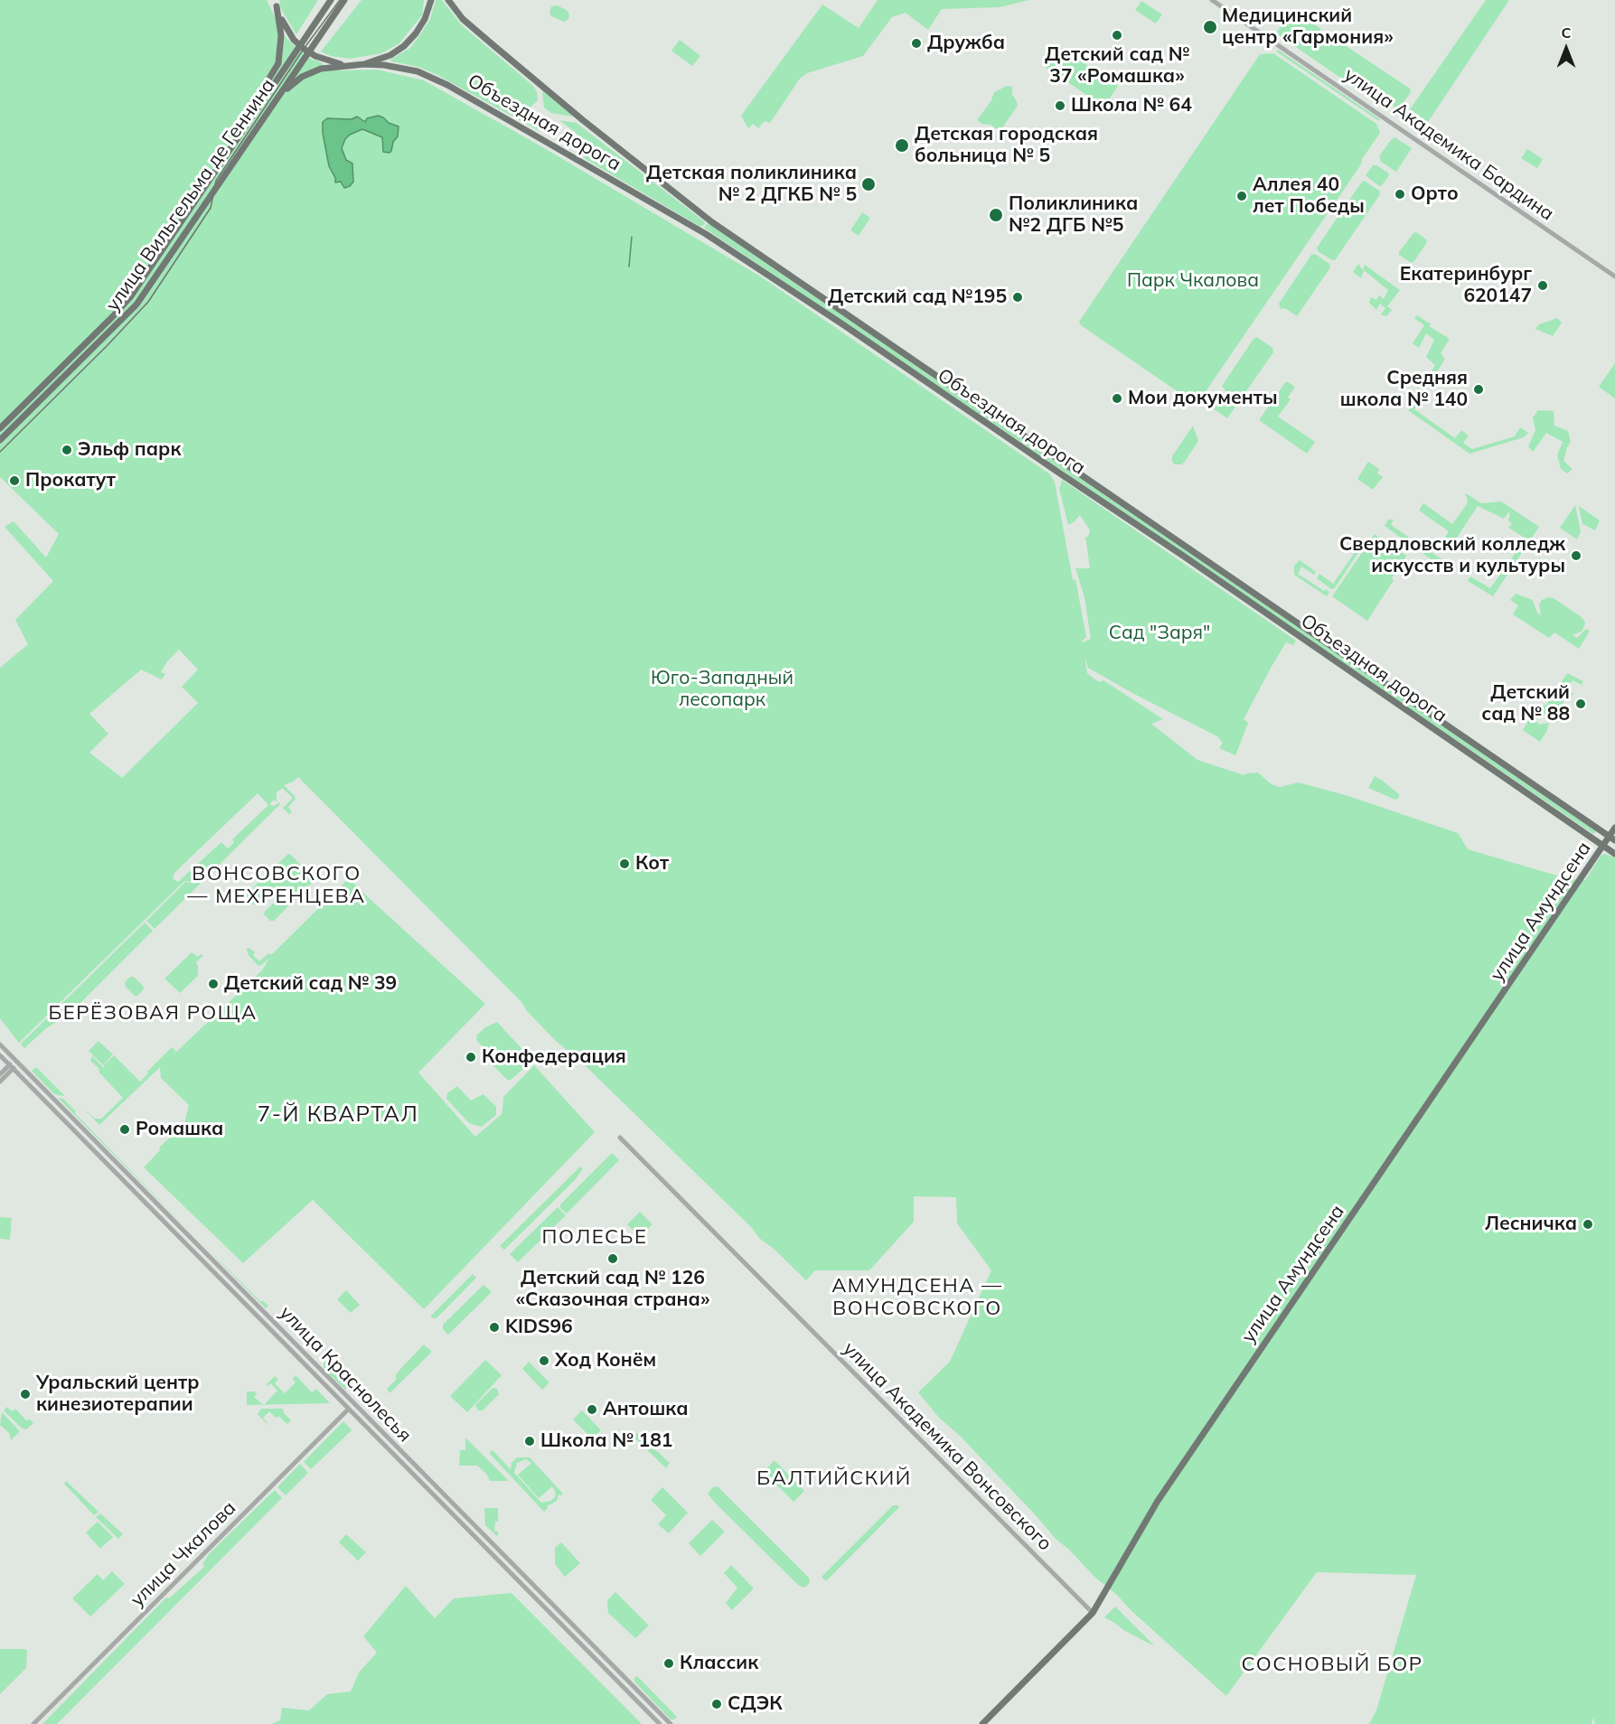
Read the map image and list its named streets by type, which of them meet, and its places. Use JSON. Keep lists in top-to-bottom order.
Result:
{
  "streets": {
    "main road": ["Объездная дорога", "улица Вильгельма де Геннина", "улица Амундсена"],
    "street": [
      "улица Академика Бардина",
      "улица Краснолесья",
      "улица Академика Вонсовского",
      "улица Чкалова"
    ]
  },
  "crossings": [
    ["Объездная дорога", "улица Амундсена"],
    ["улица Амундсена", "улица Академика Вонсовского"],
    ["улица Краснолесья", "улица Чкалова"]
  ],
  "districts": [
    "ВОНСОВСКОГО — МЕХРЕНЦЕВА",
    "БЕРЁЗОВАЯ РОЩА",
    "7-Й КВАРТАЛ",
    "ПОЛЕСЬЕ",
    "АМУНДСЕНА — ВОНСОВСКОГО",
    "БАЛТИЙСКИЙ",
    "СОСНОВЫЙ БОР"
  ],
  "parks": ["Парк Чкалова", "Сад \"Заря\"", "Юго-Западный лесопарк"],
  "places": [
    "Медицинский центр «Гармония»",
    "Детский сад № 37 «Ромашка»",
    "Дружба",
    "Школа № 64",
    "Детская городская больница № 5",
    "Детская поликлиника № 2 ДГКБ № 5",
    "Орто",
    "Аллея 40 лет Победы",
    "Поликлиника №2 ДГБ №5",
    "Екатеринбург 620147",
    "Детский сад №195",
    "Средняя школа № 140",
    "Мои документы",
    "Эльф парк",
    "Прокатут",
    "Свердловский колледж искусств и культуры",
    "Детский сад № 88",
    "Кот",
    "Детский сад № 39",
    "Конфедерация",
    "Ромашка",
    "Лесничка",
    "Детский сад № 126 «Сказочная страна»",
    "KIDS96",
    "Ход Конём",
    "Уральский центр кинезиотерапии",
    "Антошка",
    "Школа № 181",
    "Классик",
    "СДЭК"
  ],
  "north": "top"
}
